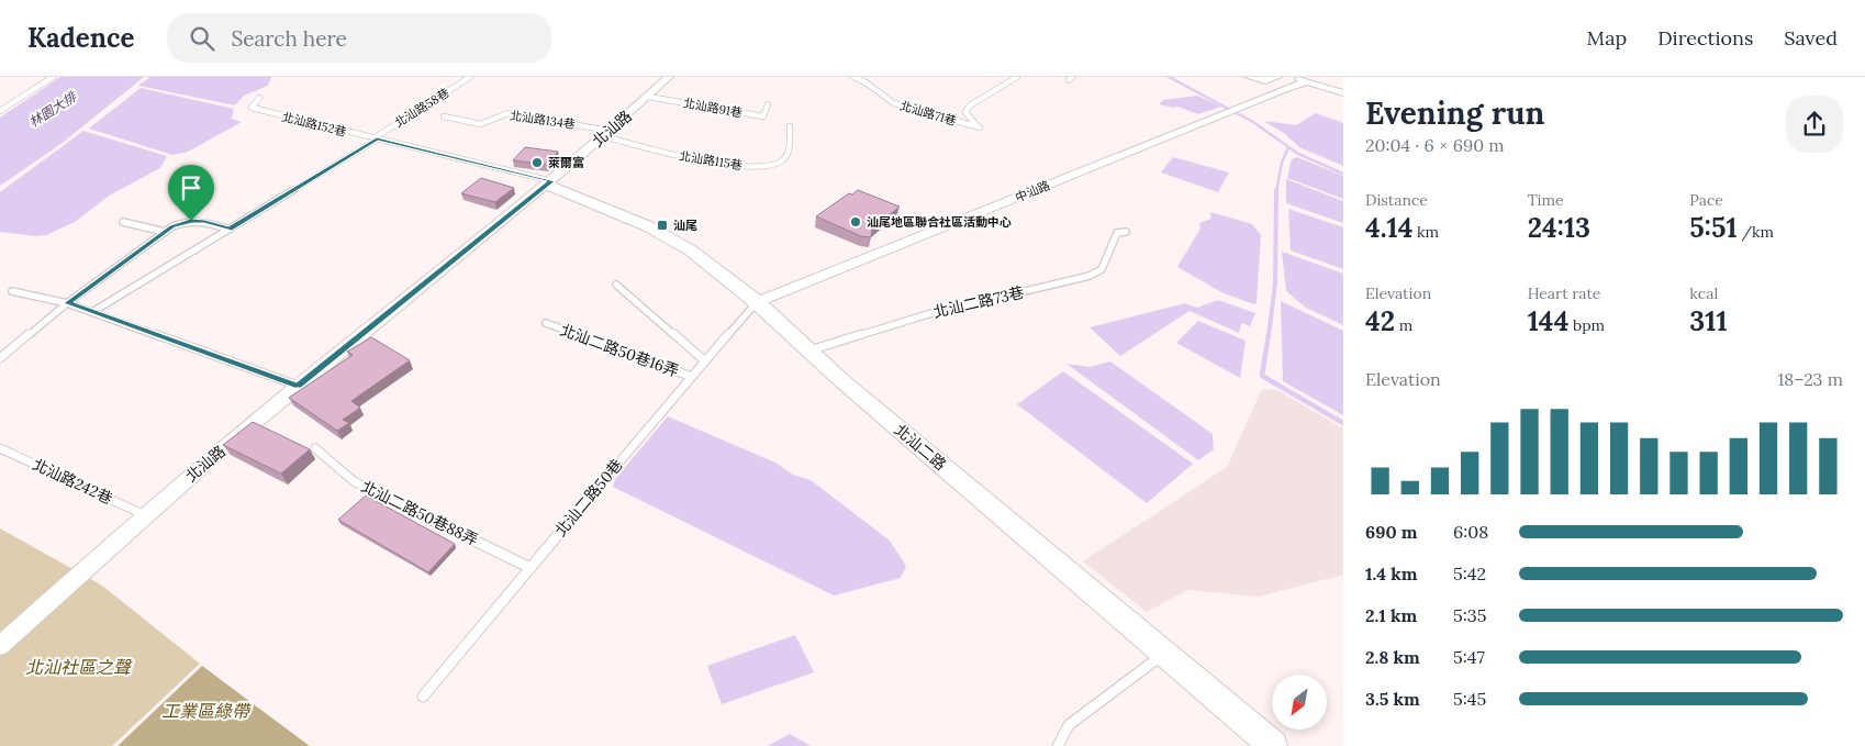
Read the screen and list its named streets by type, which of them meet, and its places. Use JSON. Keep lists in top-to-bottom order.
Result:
{
  "streets": {
    "street": ["北汕路", "中汕路", "北汕二路"],
    "lane": [
      "北汕路58巷",
      "北汕路91巷",
      "北汕路71巷",
      "北汕路134巷",
      "北汕路152巷",
      "北汕路115巷",
      "北汕二路73巷",
      "北汕二路50巷16弄",
      "北汕路242巷",
      "北汕二路50巷",
      "北汕二路50巷88弄"
    ]
  },
  "crossings": [
    ["北汕路58巷", "北汕路152巷"],
    ["北汕路91巷", "北汕路"],
    ["北汕路134巷", "北汕路"],
    ["北汕路134巷", "北汕路115巷"],
    ["北汕路152巷", "北汕路"],
    ["北汕路152巷", "北汕二路"],
    ["北汕路", "北汕路115巷"],
    ["北汕路", "北汕二路"],
    ["北汕路", "北汕路242巷"],
    ["中汕路", "北汕二路"],
    ["中汕路", "北汕二路50巷"],
    ["北汕二路73巷", "北汕二路"],
    ["北汕二路50巷16弄", "北汕二路50巷"],
    ["北汕二路", "北汕二路50巷"],
    ["北汕二路50巷", "北汕二路50巷88弄"]
  ],
  "water": ["林園大排"],
  "parks": ["北汕社區之聲", "工業區綠帶"],
  "places": {
    "other": ["萊爾富", "汕尾地區聯合社區活動中心"],
    "transit": ["汕尾"]
  },
  "north": "bottom left",
  "page": {
    "header": "Kadence",
    "search": "Search here",
    "nav": ["Map", "Directions", "Saved"],
    "heading": ["Evening run", "20:04 · 6 × 690 m"],
    "stats": [
      ["Distance", "4.14 km"],
      ["Time", "24:13"],
      ["Pace", "5:51 /km"],
      ["Elevation", "42 m"],
      ["Heart rate", "144 bpm"],
      ["kcal", "311"]
    ],
    "chart": ["Elevation", "18–23 m"],
    "list": [
      {
        "name": "690 m",
        "note": "6:08"
      },
      {
        "name": "1.4 km",
        "note": "5:42"
      },
      {
        "name": "2.1 km",
        "note": "5:35"
      },
      {
        "name": "2.8 km",
        "note": "5:47"
      },
      {
        "name": "3.5 km",
        "note": "5:45"
      }
    ]
  }
}
